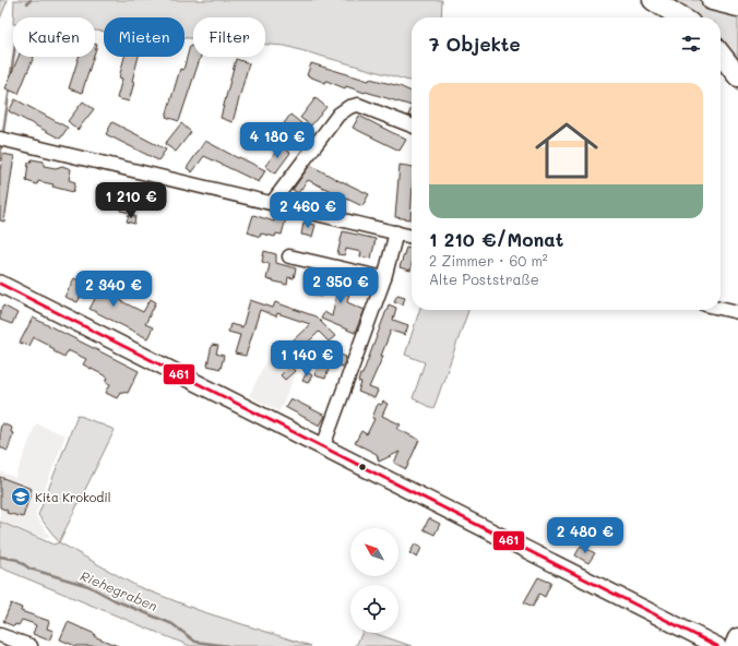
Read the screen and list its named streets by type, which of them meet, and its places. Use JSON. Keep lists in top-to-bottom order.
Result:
{
  "water": ["Riehegraben"],
  "places": {
    "school or university": ["Kita Krokodil"]
  },
  "lines": ["transit line 461"],
  "north": "top left",
  "page": {
    "chip": ["Kaufen", "Mieten", "Filter"],
    "heading": "7 Objekte",
    "list": [
      {
        "name": "1 210 €/Monat",
        "note": "2 Zimmer · 60 m² · Alte Poststraße"
      }
    ],
    "price": [
      "4 180 €",
      "1 210 €",
      "2 460 €",
      "2 350 €",
      "2 340 €",
      "1 140 €",
      "2 480 €"
    ]
  }
}
